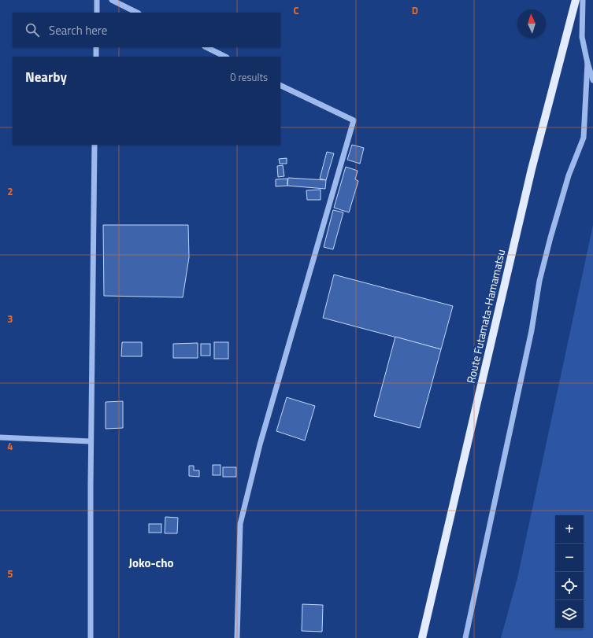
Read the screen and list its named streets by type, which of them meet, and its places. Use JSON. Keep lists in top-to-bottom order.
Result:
{
  "streets": {
    "main road": ["Route Futamata-Hamamatsu"]
  },
  "districts": ["Joko-cho"],
  "north": "top",
  "page": {
    "search": "Search here",
    "heading": ["Nearby", "0 results"],
    "map_buttons": ["+", "−"]
  },
  "grid": {
    "columns": ["C", "D"],
    "rows": [
      "2",
      "3",
      "4",
      "5"
    ]
  }
}
